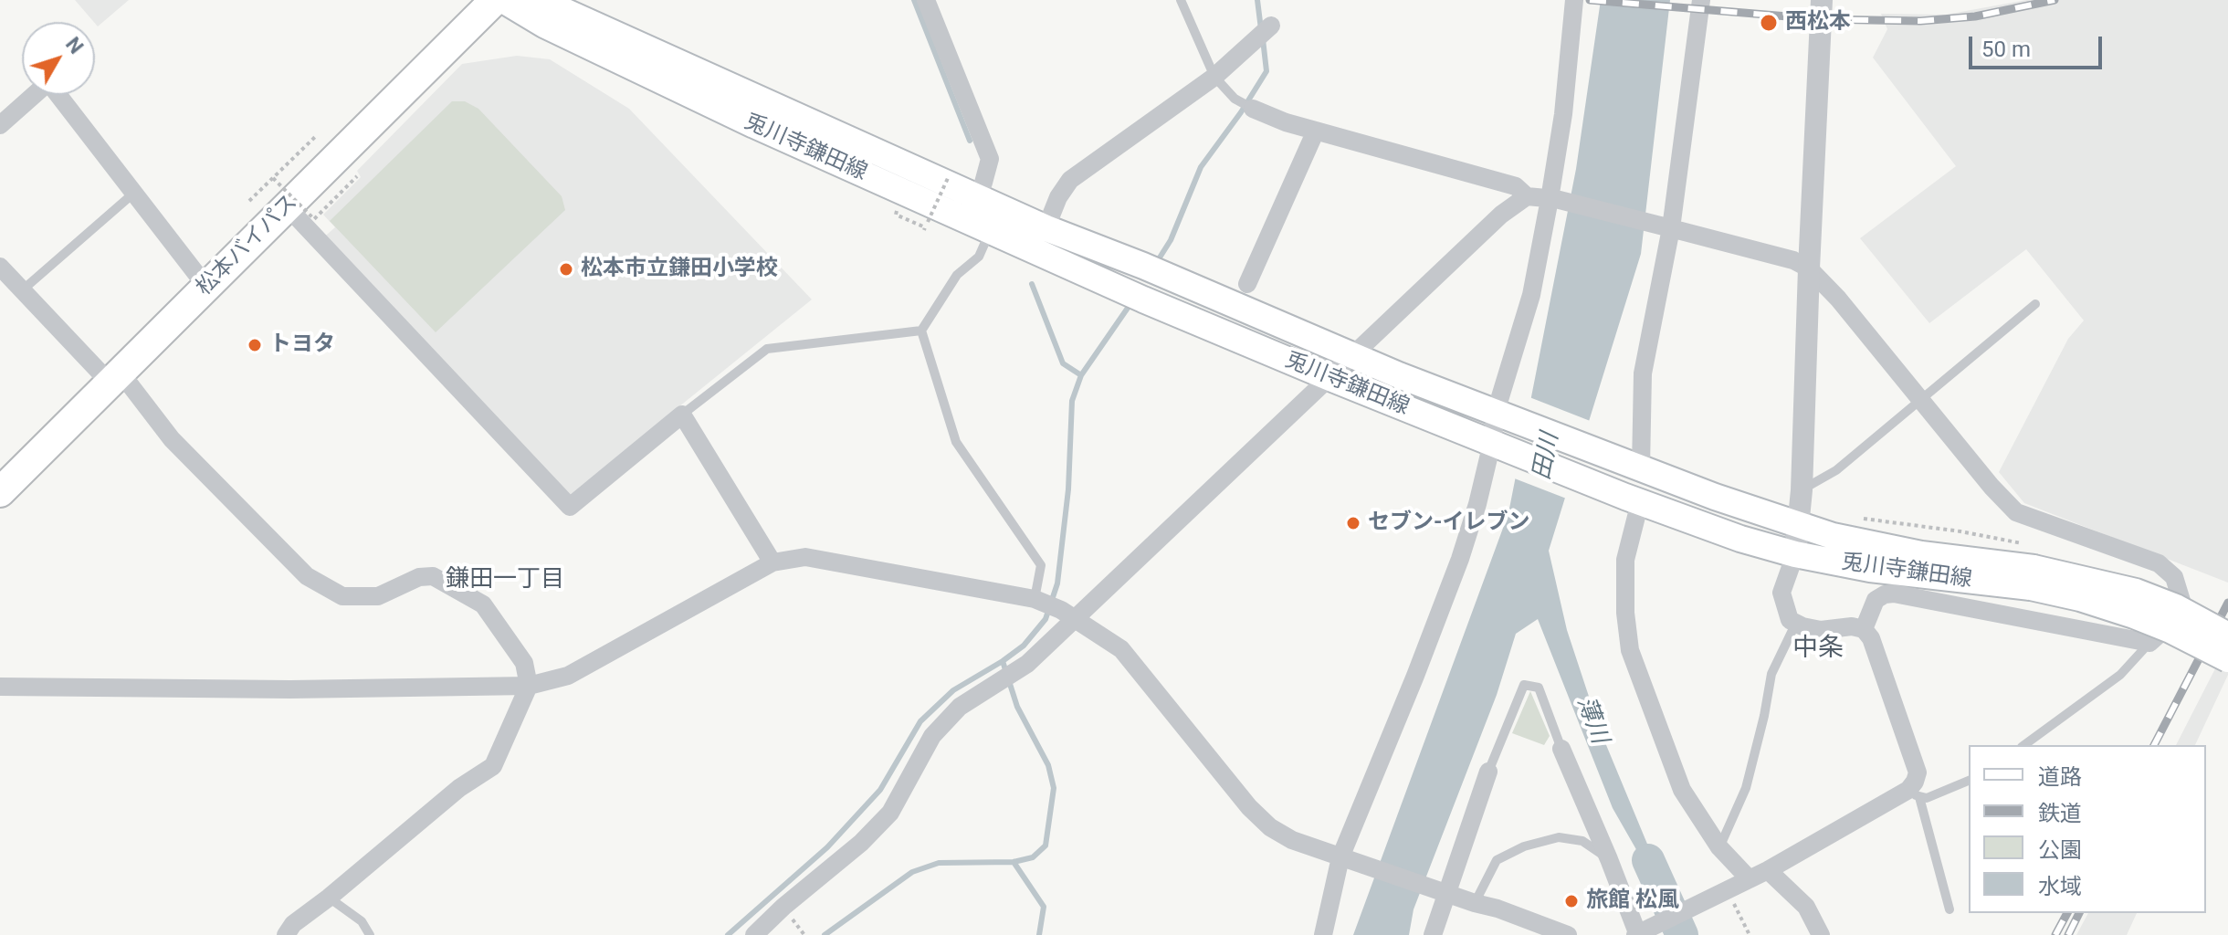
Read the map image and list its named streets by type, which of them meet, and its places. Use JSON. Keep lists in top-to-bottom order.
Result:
{
  "streets": {
    "highway": ["松本バイパス"],
    "main road": ["兎川寺鎌田線"]
  },
  "districts": ["鎌田一丁目", "中条"],
  "water": ["田川", "薄川"],
  "places": [
    "西松本",
    "松本市立鎌田小学校",
    "トヨタ",
    "セブン-イレブン",
    "旅館 松風"
  ],
  "legend": [
    "道路",
    "鉄道",
    "公園",
    "水域"
  ],
  "scale_bar": "50 m",
  "north": "top right"
}
